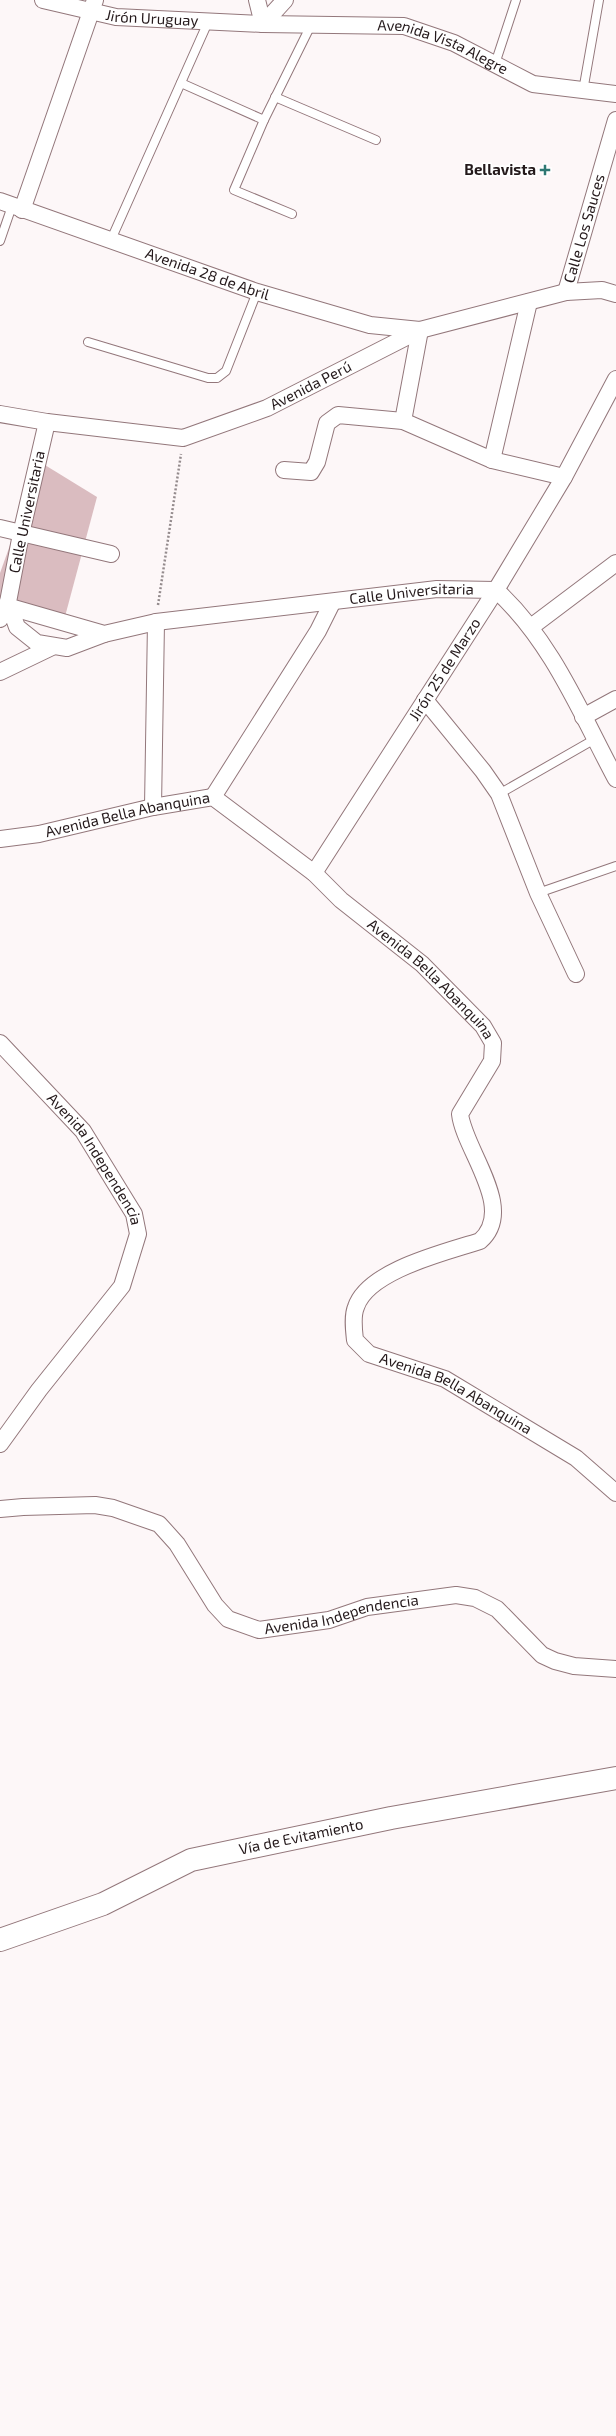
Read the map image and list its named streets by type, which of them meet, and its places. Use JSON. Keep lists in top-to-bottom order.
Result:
{
  "streets": {
    "main road": ["Vía de Evitamiento"],
    "street": [
      "Jirón Uruguay",
      "Avenida Vista Alegre",
      "Calle Los Sauces",
      "Avenida 28 de Abril",
      "Avenida Perú",
      "Calle Universitaria",
      "Jirón 25 de Marzo",
      "Avenida Bella Abanquina",
      "Avenida Independencia"
    ]
  },
  "crossings": [
    ["Jirón Uruguay", "Avenida Vista Alegre"],
    ["Calle Los Sauces", "Avenida Perú"],
    ["Avenida 28 de Abril", "Avenida Perú"],
    ["Avenida Perú", "Calle Universitaria"],
    ["Calle Universitaria", "Jirón 25 de Marzo"],
    ["Jirón 25 de Marzo", "Avenida Bella Abanquina"]
  ],
  "places": {
    "health": ["Bellavista"]
  }
}
